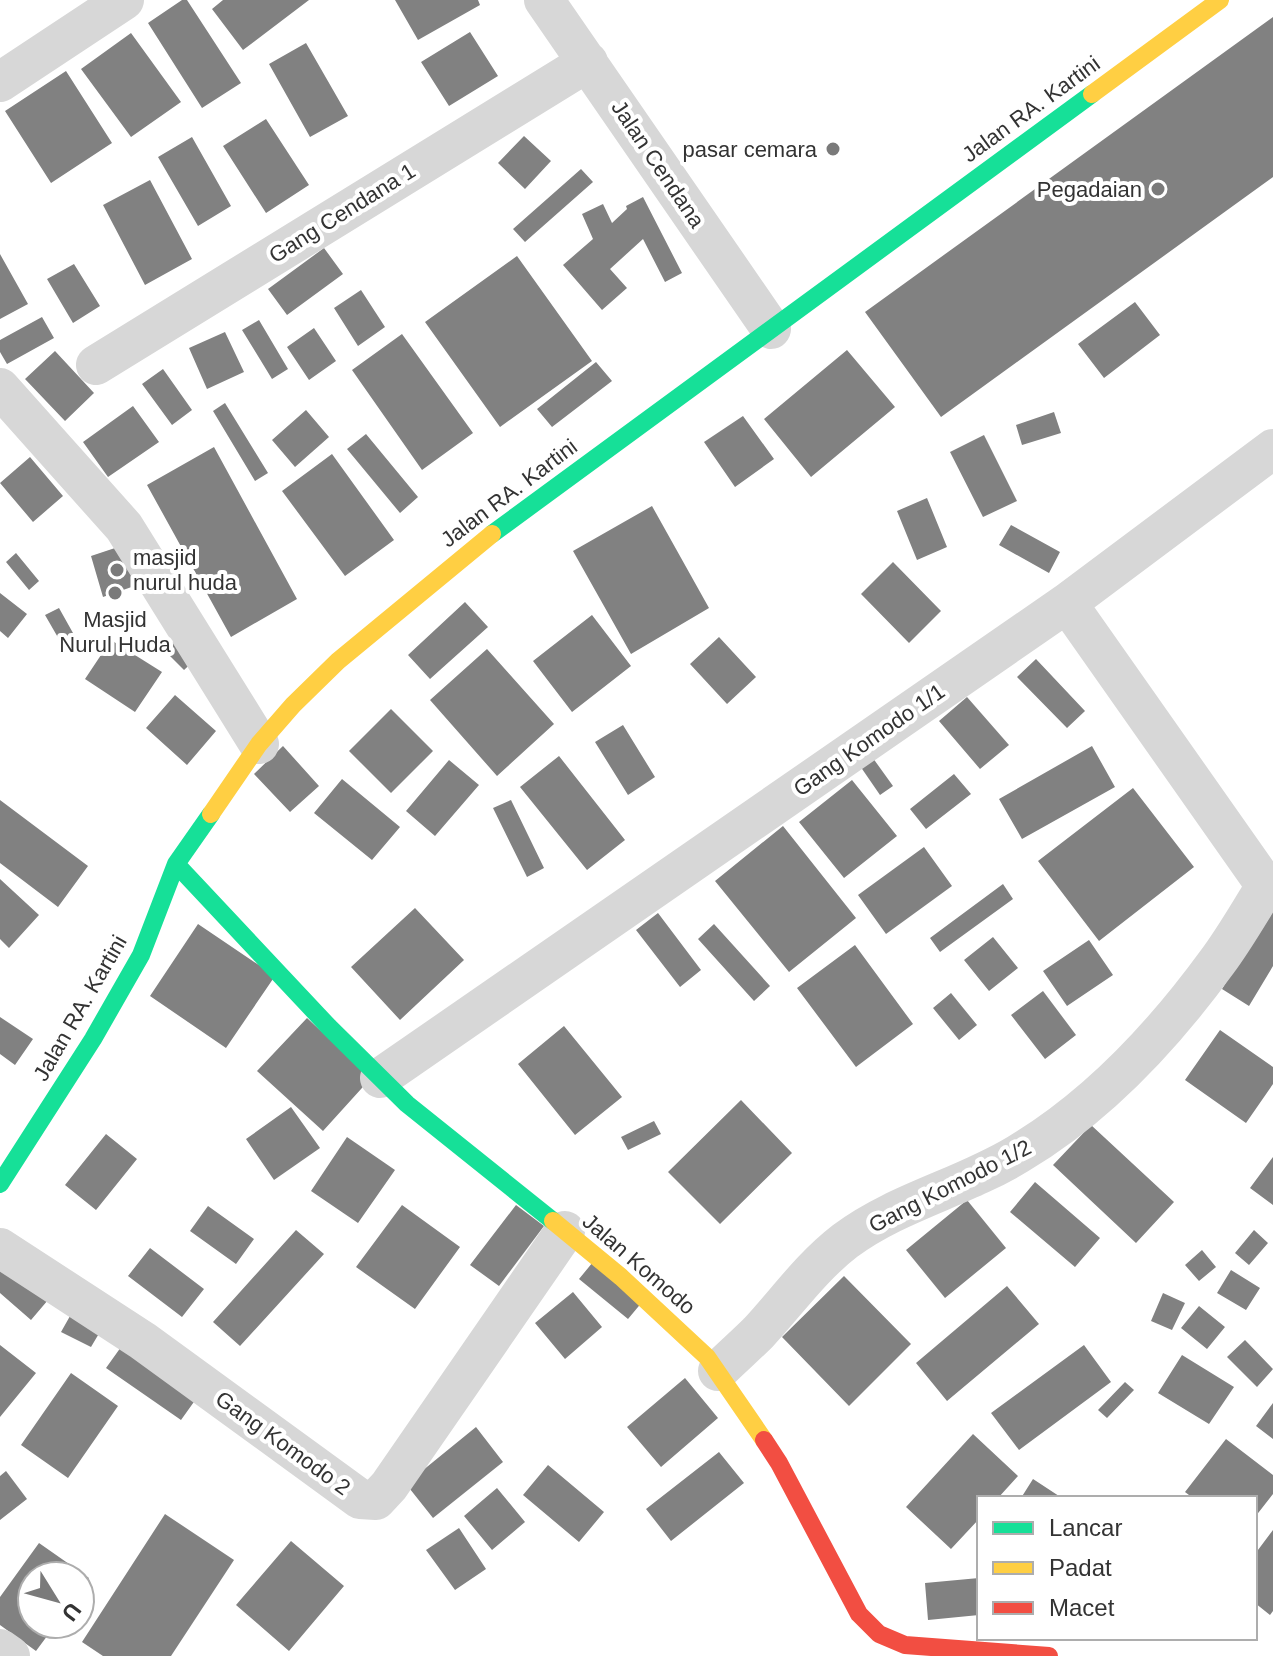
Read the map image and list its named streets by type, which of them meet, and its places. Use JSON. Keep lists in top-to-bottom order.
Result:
{
  "streets": {
    "street": [
      "Jalan RA. Kartini",
      "Jalan Cendana",
      "Gang Cendana 1",
      "Gang Komodo 1/1",
      "Gang Komodo 1/2",
      "Jalan Komodo",
      "Gang Komodo 2"
    ]
  },
  "crossings": [
    ["Jalan RA. Kartini", "Jalan Cendana"],
    ["Jalan RA. Kartini", "Jalan Komodo"],
    ["Jalan Cendana", "Gang Cendana 1"],
    ["Gang Komodo 1/1", "Jalan Komodo"],
    ["Gang Komodo 1/2", "Jalan Komodo"],
    ["Jalan Komodo", "Gang Komodo 2"]
  ],
  "places": [
    "pasar cemara",
    "Pegadaian",
    "masjid nurul huda",
    "Masjid Nurul Huda"
  ],
  "legend": ["Lancar", "Padat", "Macet"],
  "north": "bottom right"
}
